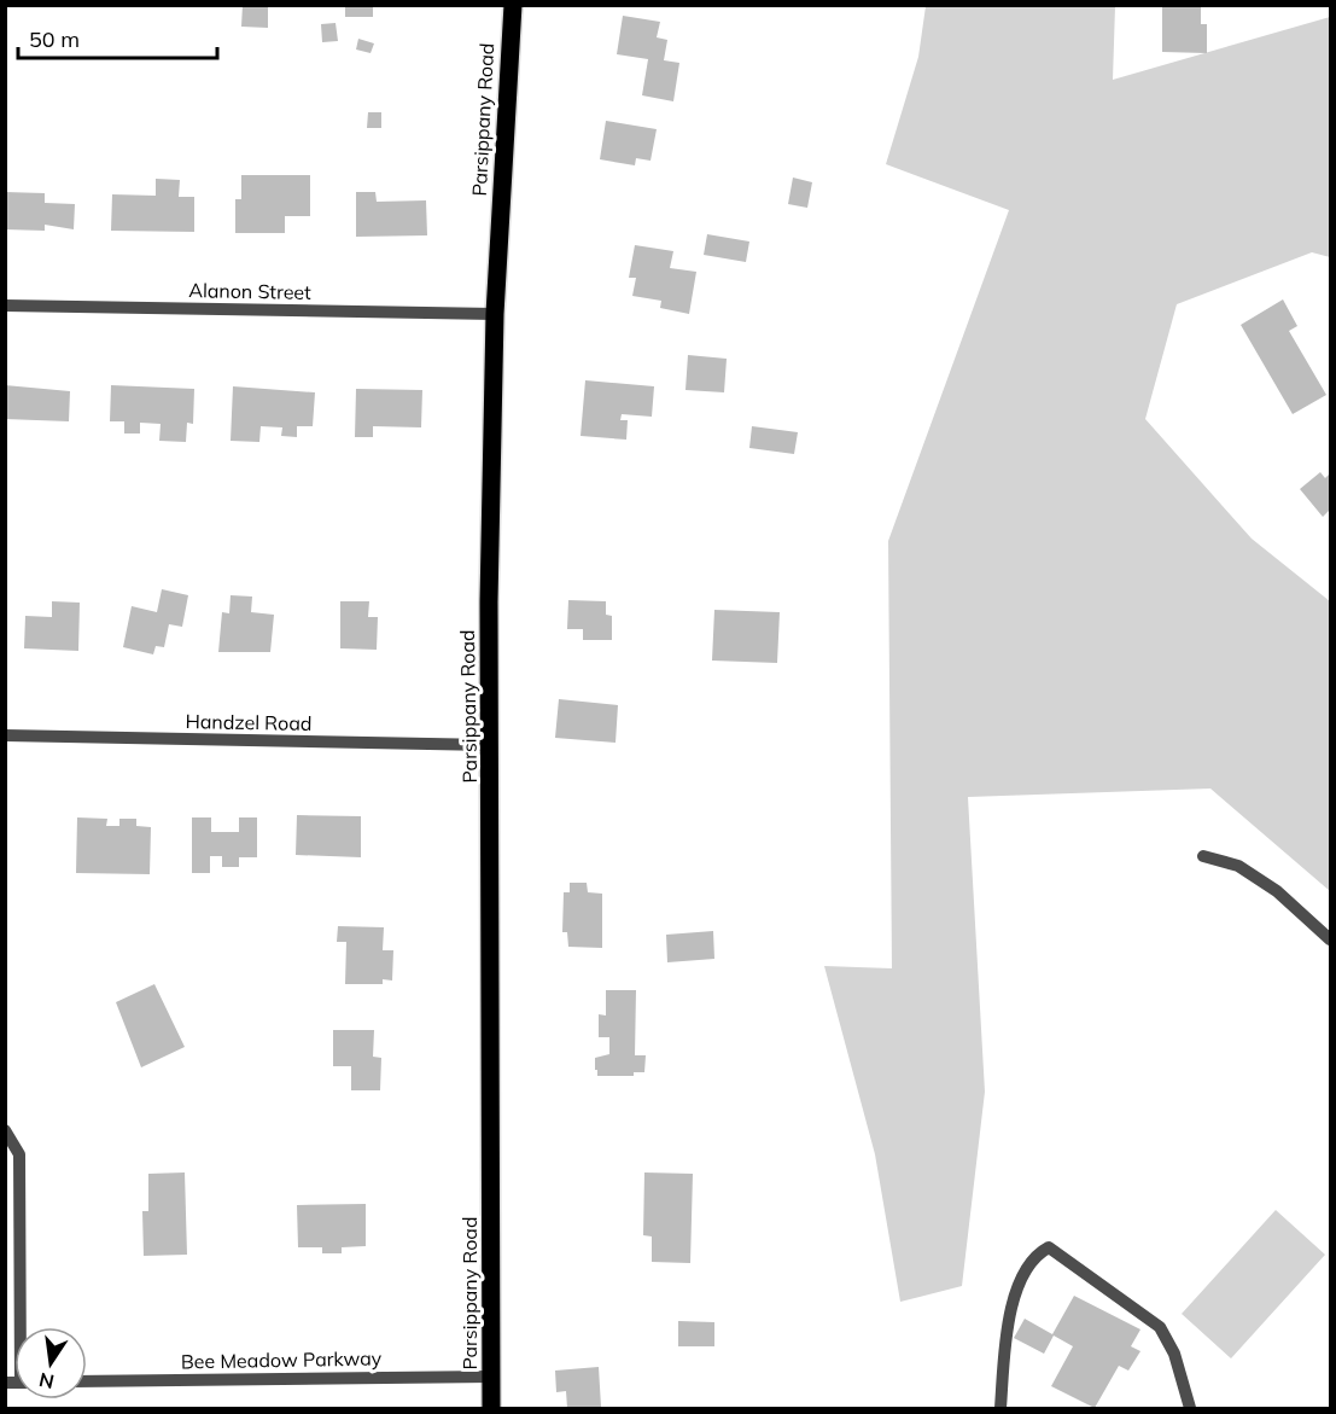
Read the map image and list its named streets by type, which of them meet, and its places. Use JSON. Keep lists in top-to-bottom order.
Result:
{
  "streets": {
    "main road": ["Parsippany Road"],
    "street": ["Alanon Street", "Handzel Road", "Bee Meadow Parkway"]
  },
  "crossings": [
    ["Parsippany Road", "Alanon Street"],
    ["Parsippany Road", "Handzel Road"],
    ["Parsippany Road", "Bee Meadow Parkway"]
  ],
  "scale_bar": "50 m",
  "north": "bottom"
}
